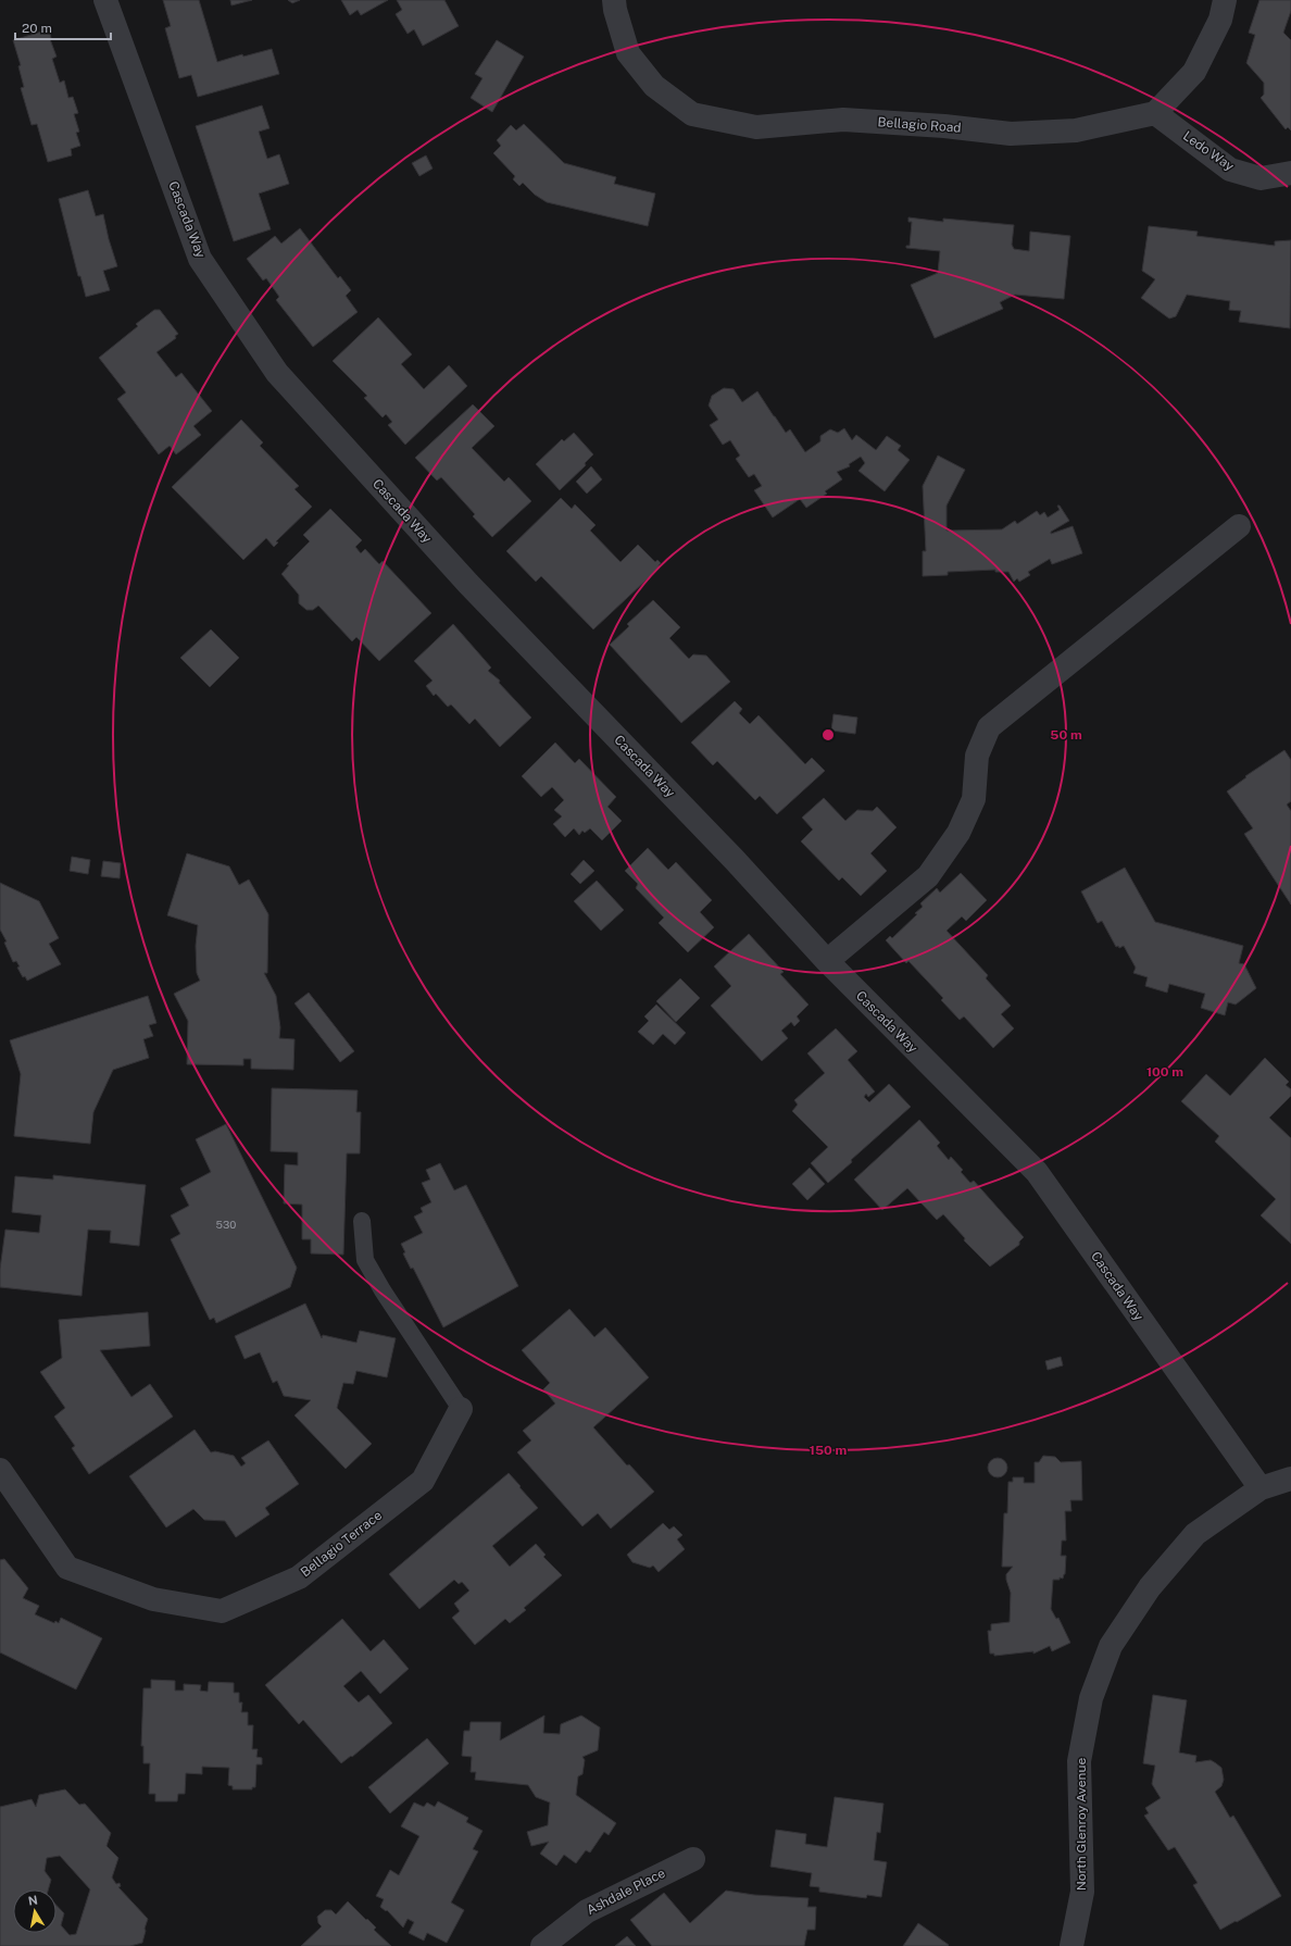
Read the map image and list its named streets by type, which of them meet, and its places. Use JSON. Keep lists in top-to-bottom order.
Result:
{
  "streets": {
    "street": [
      "Bellagio Road",
      "Ledo Way",
      "Cascada Way",
      "Bellagio Terrace",
      "North Glenroy Avenue",
      "Ashdale Place"
    ]
  },
  "crossings": [
    ["Bellagio Road", "Ledo Way"],
    ["Cascada Way", "North Glenroy Avenue"]
  ],
  "house_numbers": ["530"],
  "scale_bar": "20 m",
  "north": "top",
  "rings": ["50 m", "100 m", "150 m"]
}
